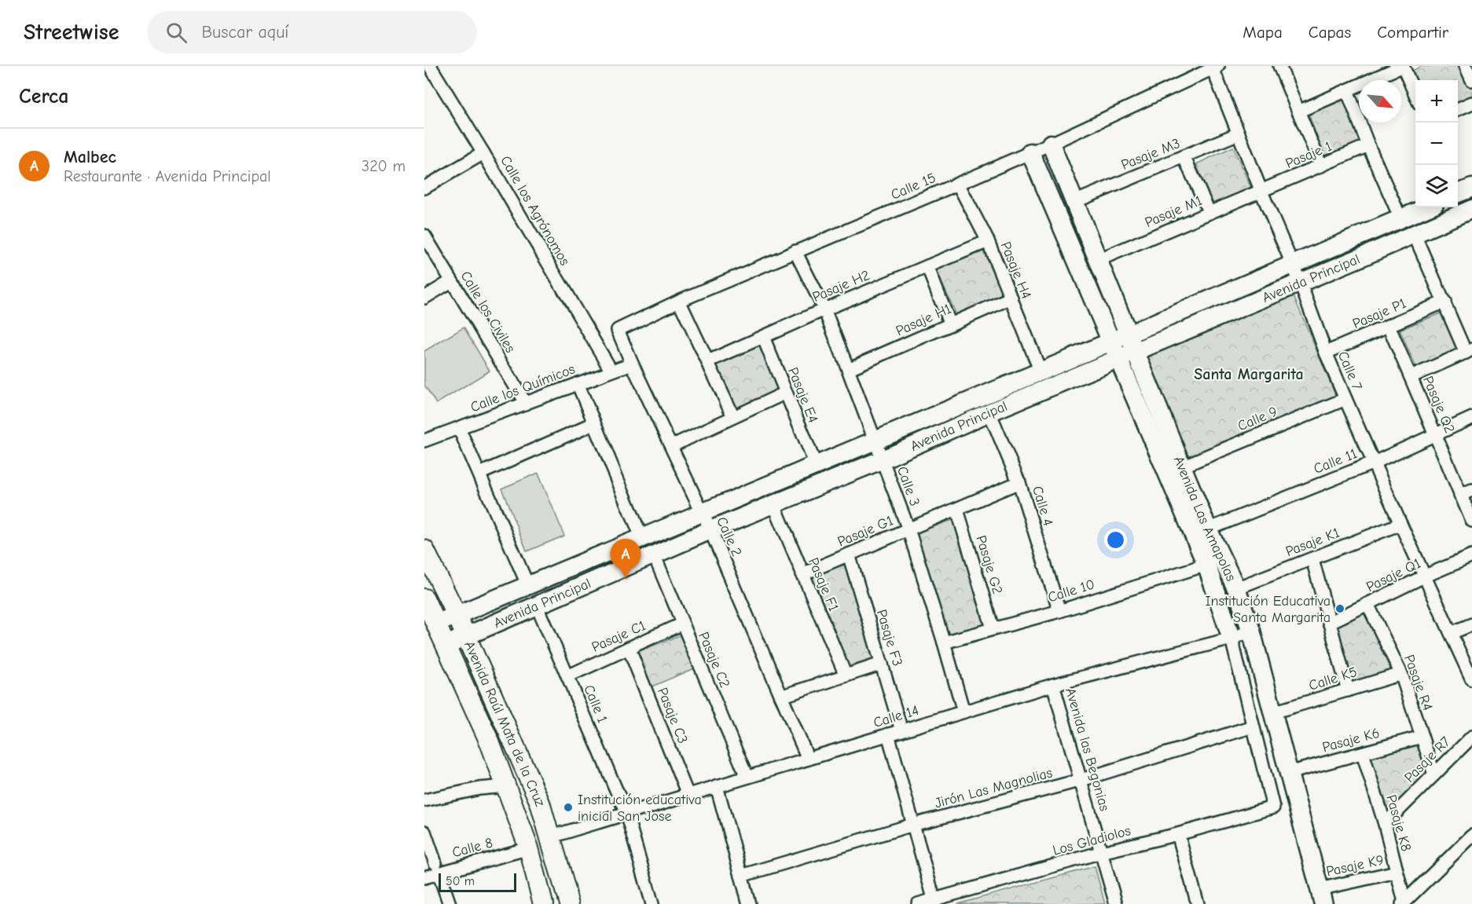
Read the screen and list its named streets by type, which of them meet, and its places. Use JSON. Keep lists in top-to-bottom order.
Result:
{
  "streets": {
    "main road": ["Avenida Raúl Mata de la Cruz"],
    "street": [
      "Pasaje M3",
      "Pasaje 1",
      "Calle 15",
      "Calle los Agrónomos",
      "Pasaje M1",
      "Pasaje H4",
      "Avenida Principal",
      "Pasaje H2",
      "Calle los Civiles",
      "Pasaje P1",
      "Pasaje H1",
      "Calle 7",
      "Calle los Químicos",
      "Pasaje E4",
      "Pasaje Q2",
      "Calle 9",
      "Calle 11",
      "Calle 3",
      "Calle 4",
      "Avenida Las Amapolas",
      "Pasaje G1",
      "Calle 2",
      "Pasaje K1",
      "Pasaje G2",
      "Pasaje Q1",
      "Pasaje F1",
      "Calle 10",
      "Pasaje C1",
      "Pasaje F3",
      "Pasaje C2",
      "Calle K5",
      "Pasaje R4",
      "Calle 1",
      "Pasaje C3",
      "Calle 14",
      "Pasaje K6",
      "Avenida las Begonias",
      "Pasaje R7",
      "Jirón Las Magnolias",
      "Pasaje K8",
      "Los Gladiolos",
      "Calle 8",
      "Pasaje K9"
    ]
  },
  "crossings": [
    ["Pasaje M3", "Calle 7"],
    ["Pasaje M3", "Avenida Las Amapolas"],
    ["Pasaje 1", "Pasaje M1"],
    ["Pasaje 1", "Calle 7"],
    ["Calle 15", "Pasaje H4"],
    ["Calle 15", "Calle 7"],
    ["Calle 15", "Calle 3"],
    ["Calle 15", "Avenida Las Amapolas"],
    ["Calle 15", "Calle 2"],
    ["Calle los Agrónomos", "Calle los Químicos"],
    ["Pasaje M1", "Calle 7"],
    ["Pasaje M1", "Avenida Las Amapolas"],
    ["Pasaje H4", "Avenida Principal"],
    ["Pasaje H4", "Pasaje H2"],
    ["Pasaje H4", "Pasaje H1"],
    ["Avenida Principal", "Calle 7"],
    ["Avenida Principal", "Pasaje E4"],
    ["Avenida Principal", "Calle 3"],
    ["Avenida Principal", "Calle 4"],
    ["Avenida Principal", "Avenida Las Amapolas"],
    ["Avenida Principal", "Calle 2"],
    ["Avenida Principal", "Pasaje F1"],
    ["Avenida Principal", "Pasaje C2"],
    ["Avenida Principal", "Calle 1"],
    ["Avenida Principal", "Avenida Raúl Mata de la Cruz"],
    ["Pasaje H2", "Pasaje E4"],
    ["Pasaje H2", "Calle 3"],
    ["Calle los Civiles", "Calle los Químicos"],
    ["Pasaje P1", "Calle 7"],
    ["Pasaje P1", "Pasaje Q2"],
    ["Pasaje H1", "Calle 3"],
    ["Calle 7", "Calle 9"],
    ["Calle 7", "Calle 11"],
    ["Calle 7", "Pasaje K1"],
    ["Calle 7", "Pasaje Q1"],
    ["Calle los Químicos", "Calle 2"],
    ["Pasaje Q2", "Calle 11"],
    ["Calle 9", "Avenida Las Amapolas"],
    ["Calle 11", "Avenida Las Amapolas"],
    ["Calle 3", "Pasaje G1"],
    ["Calle 3", "Calle 10"],
    ["Calle 3", "Calle 14"],
    ["Calle 4", "Pasaje G1"],
    ["Calle 4", "Calle 10"],
    ["Avenida Las Amapolas", "Pasaje K1"],
    ["Avenida Las Amapolas", "Calle 10"],
    ["Avenida Las Amapolas", "Calle K5"],
    ["Avenida Las Amapolas", "Calle 14"],
    ["Avenida Las Amapolas", "Pasaje K6"],
    ["Avenida Las Amapolas", "Pasaje K9"],
    ["Pasaje G1", "Pasaje G2"],
    ["Pasaje G1", "Pasaje F1"],
    ["Pasaje G1", "Pasaje F3"],
    ["Calle 2", "Calle 14"],
    ["Pasaje G2", "Calle 10"],
    ["Pasaje Q1", "Pasaje R4"],
    ["Pasaje C1", "Pasaje C2"],
    ["Pasaje C1", "Calle 1"],
    ["Pasaje C1", "Pasaje C3"],
    ["Pasaje F3", "Calle 14"],
    ["Pasaje C2", "Calle 14"],
    ["Calle K5", "Pasaje R4"],
    ["Pasaje R4", "Pasaje K6"],
    ["Pasaje R4", "Pasaje R7"],
    ["Calle 1", "Calle 14"],
    ["Pasaje C3", "Calle 14"],
    ["Calle 14", "Avenida Raúl Mata de la Cruz"],
    ["Calle 14", "Avenida las Begonias"],
    ["Avenida Raúl Mata de la Cruz", "Calle 8"],
    ["Pasaje K6", "Pasaje K8"],
    ["Avenida las Begonias", "Jirón Las Magnolias"],
    ["Avenida las Begonias", "Los Gladiolos"],
    ["Pasaje R7", "Pasaje K8"],
    ["Jirón Las Magnolias", "Los Gladiolos"],
    ["Pasaje K8", "Pasaje K9"]
  ],
  "districts": ["Santa Margarita"],
  "places": ["Institución Educativa Santa Margarita", "Institución educativa inicial San Jose"],
  "scale_bar": "50 m",
  "north": "bottom right",
  "page": {
    "header": "Streetwise",
    "search": "Buscar aquí",
    "nav": ["Mapa", "Capas", "Compartir"],
    "heading": "Cerca",
    "map_buttons": ["+", "−"],
    "list": [
      {
        "mark": "A",
        "name": "Malbec",
        "note": "Restaurante · Avenida Principal",
        "value": "320 m"
      }
    ],
    "pins": "A",
    "scale": "50 m"
  }
}
